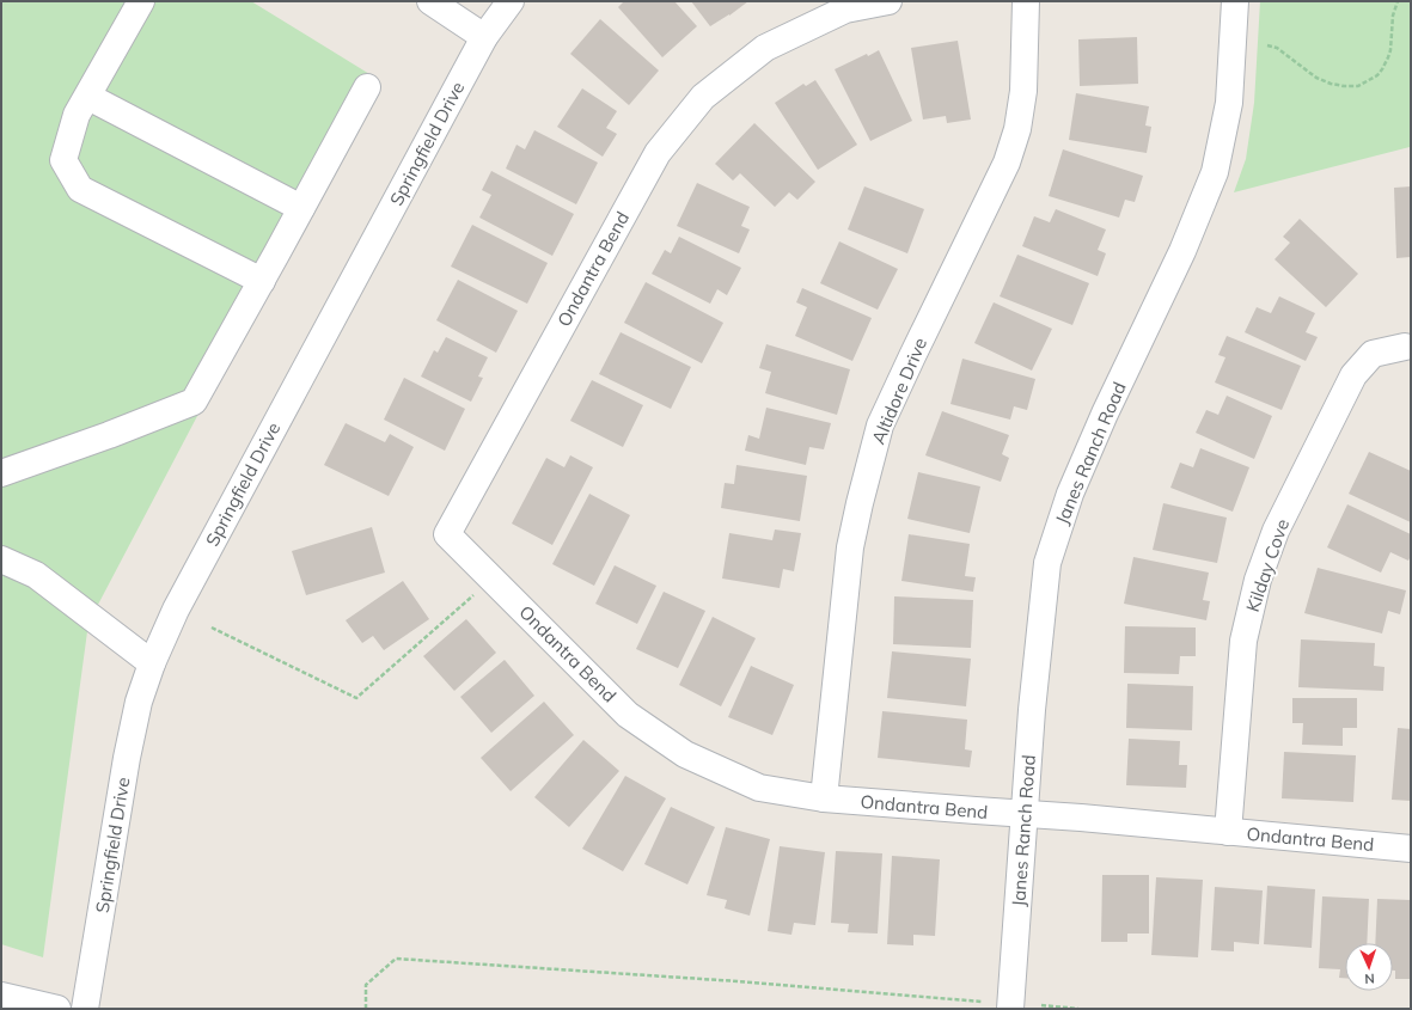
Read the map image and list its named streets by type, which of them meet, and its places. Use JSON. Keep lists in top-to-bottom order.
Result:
{
  "streets": {
    "street": [
      "Springfield Drive",
      "Ondantra Bend",
      "Altidore Drive",
      "Janes Ranch Road",
      "Kilday Cove"
    ]
  },
  "crossings": [
    ["Ondantra Bend", "Altidore Drive"],
    ["Ondantra Bend", "Janes Ranch Road"],
    ["Ondantra Bend", "Kilday Cove"]
  ],
  "north": "bottom"
}
